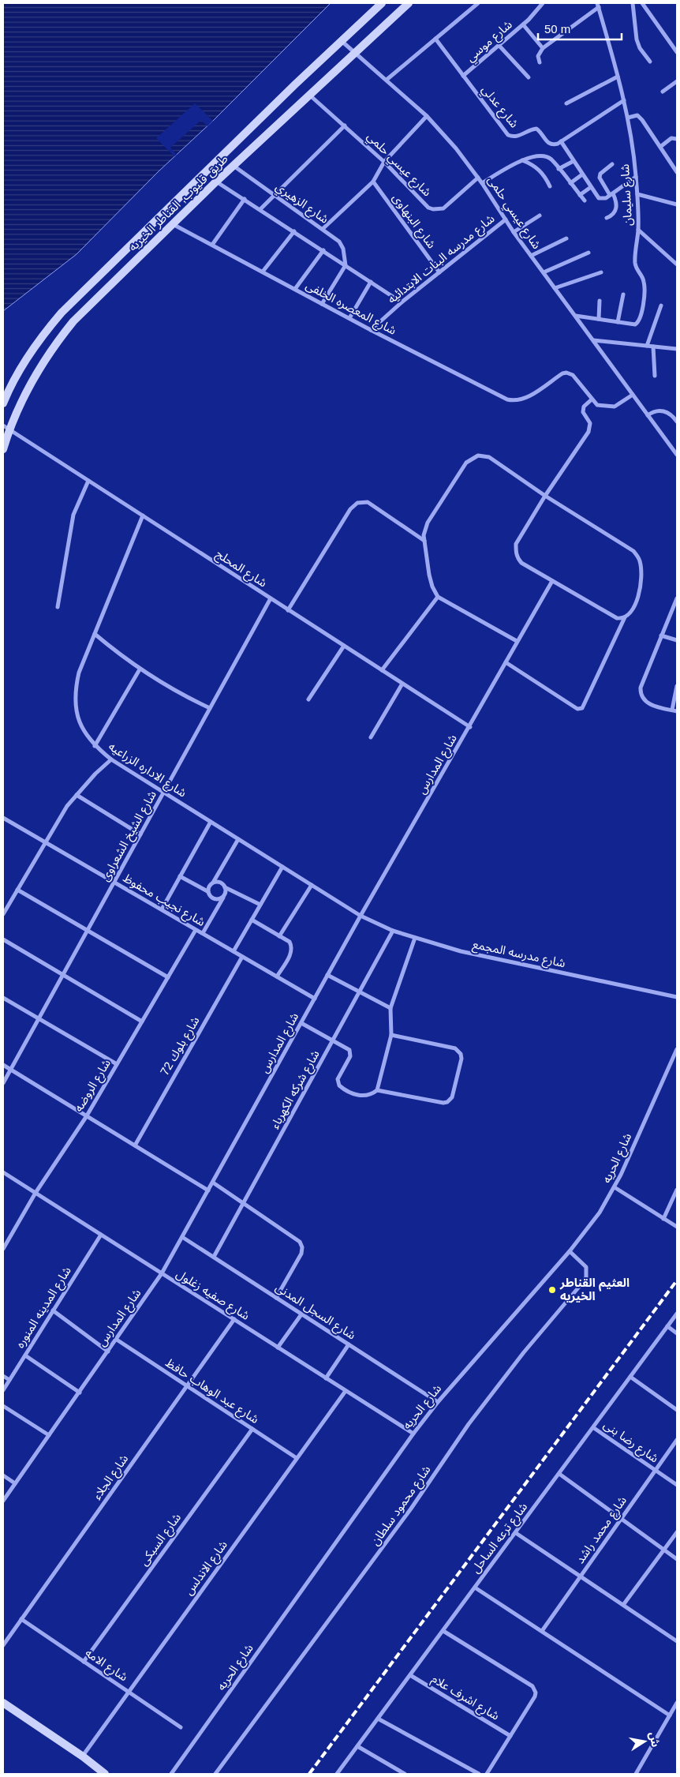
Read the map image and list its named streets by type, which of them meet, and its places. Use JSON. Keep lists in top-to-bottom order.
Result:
{
  "streets": {
    "main road": ["طريق قليوب, القناطر الخيريه"],
    "street": [
      "شارع موسي",
      "شارع عدلي",
      "شارع عيسي حلمي",
      "شارع سليمان",
      "شارع الزهيري",
      "شارع عيسي حلمى",
      "شارع البنهاوى",
      "شارع مدرسه البنات الابتدائيه",
      "شارع المعصره الخلفى",
      "شارع المحلج",
      "شارع المدارس",
      "شارع الاداره الزراعيه",
      "شارع الشيخ الشعراوى",
      "شارع نجيب محفوظ",
      "شارع مدرسه المجمع",
      "شارع بلوك 72",
      "شارع الروضه",
      "شارع شركه الكهرباء",
      "شارع الحريه",
      "شارع صفيه زغلول",
      "شارع المدينه المنوره",
      "شارع السجل المدنى",
      "شارع عبد الوهاب حافظ",
      "شارع رضا بنى",
      "شارع الجلاء",
      "شارع محمود سلطان",
      "شارع محمد راشد",
      "شارع ترعه الساحل",
      "شارع السبكى",
      "شارع الاندلس",
      "شارع الامه",
      "شارع اشرف علام"
    ]
  },
  "crossings": [
    ["شارع موسي", "شارع عدلي"],
    ["شارع عيسي حلمي", "طريق قليوب, القناطر الخيريه"],
    ["شارع عيسي حلمي", "شارع عيسي حلمى"],
    ["شارع سليمان", "شارع عيسي حلمى"],
    ["طريق قليوب, القناطر الخيريه", "شارع الزهيري"],
    ["طريق قليوب, القناطر الخيريه", "شارع عيسي حلمى"],
    ["طريق قليوب, القناطر الخيريه", "شارع المعصره الخلفى"],
    ["طريق قليوب, القناطر الخيريه", "شارع المحلج"],
    ["شارع عيسي حلمى", "شارع مدرسه البنات الابتدائيه"],
    ["شارع البنهاوى", "شارع مدرسه البنات الابتدائيه"],
    ["شارع مدرسه البنات الابتدائيه", "شارع المعصره الخلفى"],
    ["شارع المحلج", "شارع المدارس"],
    ["شارع المحلج", "شارع الاداره الزراعيه"],
    ["شارع المحلج", "شارع الشيخ الشعراوى"],
    ["شارع المدارس", "شارع الاداره الزراعيه"],
    ["شارع المدارس", "شارع نجيب محفوظ"],
    ["شارع المدارس", "شارع مدرسه المجمع"],
    ["شارع المدارس", "شارع صفيه زغلول"],
    ["شارع المدارس", "شارع السجل المدنى"],
    ["شارع المدارس", "شارع عبد الوهاب حافظ"],
    ["شارع الاداره الزراعيه", "شارع الشيخ الشعراوى"],
    ["شارع الاداره الزراعيه", "شارع مدرسه المجمع"],
    ["شارع الشيخ الشعراوى", "شارع نجيب محفوظ"],
    ["شارع نجيب محفوظ", "شارع بلوك 72"],
    ["شارع نجيب محفوظ", "شارع الروضه"],
    ["شارع مدرسه المجمع", "شارع شركه الكهرباء"],
    ["شارع الروضه", "شارع صفيه زغلول"],
    ["شارع شركه الكهرباء", "شارع السجل المدنى"],
    ["شارع الحريه", "شارع صفيه زغلول"],
    ["شارع الحريه", "شارع السجل المدنى"],
    ["شارع الحريه", "شارع محمود سلطان"],
    ["شارع صفيه زغلول", "شارع المدينه المنوره"],
    ["شارع صفيه زغلول", "شارع الجلاء"],
    ["شارع صفيه زغلول", "شارع الاندلس"],
    ["شارع عبد الوهاب حافظ", "شارع الجلاء"],
    ["شارع عبد الوهاب حافظ", "شارع السبكى"],
    ["شارع عبد الوهاب حافظ", "شارع الاندلس"],
    ["شارع رضا بنى", "شارع محمد راشد"],
    ["شارع رضا بنى", "شارع ترعه الساحل"],
    ["شارع الجلاء", "شارع الامه"],
    ["شارع ترعه الساحل", "شارع اشرف علام"],
    ["شارع السبكى", "شارع الامه"],
    ["شارع الاندلس", "شارع الامه"]
  ],
  "places": ["العثيم القناطر الخيريه"],
  "scale_bar": "50 m",
  "north": "right"
}
